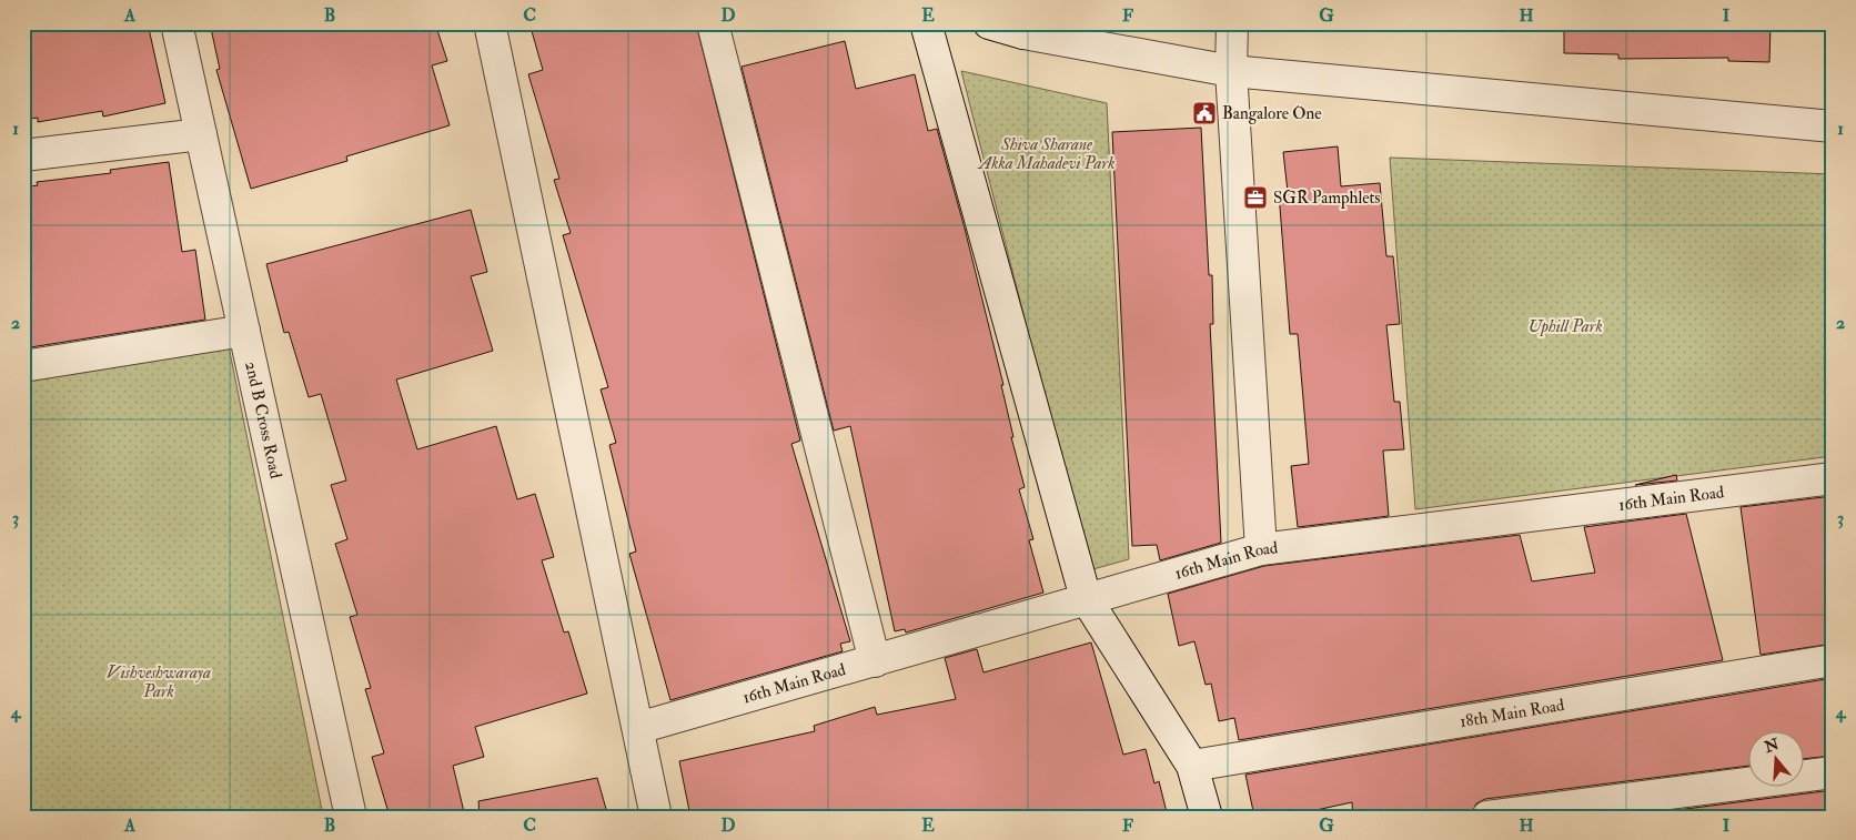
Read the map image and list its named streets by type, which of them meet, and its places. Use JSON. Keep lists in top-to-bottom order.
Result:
{
  "streets": {
    "street": ["2nd B Cross Road", "16th Main Road", "18th Main Road"]
  },
  "parks": ["Shiva Sharane Akka Mahadevi Park", "Uphill Park", "Vishveshwaraya Park"],
  "places": {
    "public building": ["Bangalore One"],
    "office": ["SGR Pamphlets"]
  },
  "north": "top",
  "grid": {
    "columns": [
      "A",
      "B",
      "C",
      "D",
      "E",
      "F",
      "G",
      "H",
      "I"
    ],
    "rows": [
      "1",
      "2",
      "3",
      "4"
    ]
  }
}
